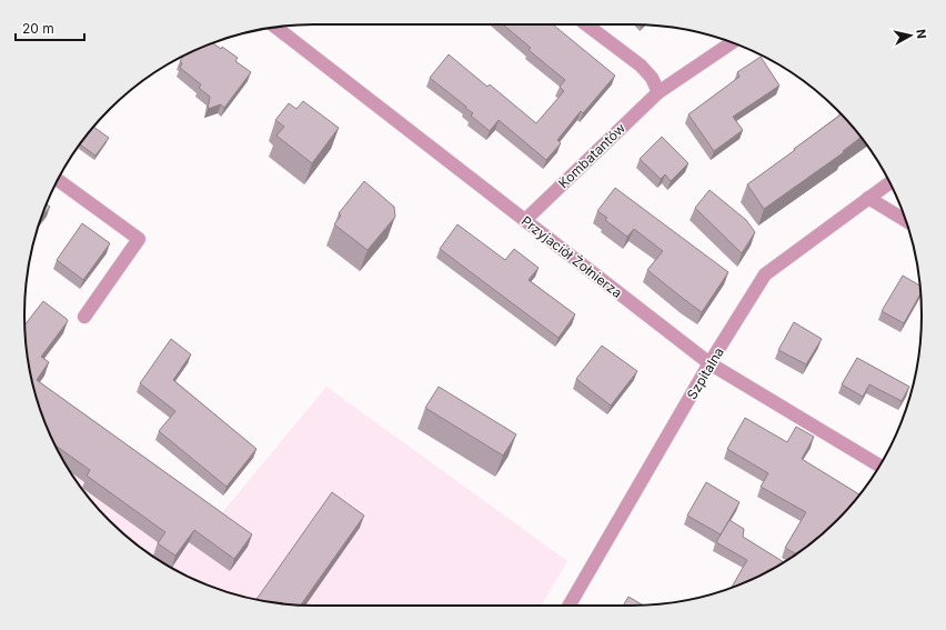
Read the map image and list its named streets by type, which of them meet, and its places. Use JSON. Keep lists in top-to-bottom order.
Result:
{
  "streets": {
    "street": ["Kombatantów", "Przyjaciół Żołnierza", "Szpitalna"]
  },
  "crossings": [
    ["Kombatantów", "Przyjaciół Żołnierza"],
    ["Przyjaciół Żołnierza", "Szpitalna"]
  ],
  "scale_bar": "20 m",
  "north": "right"
}
